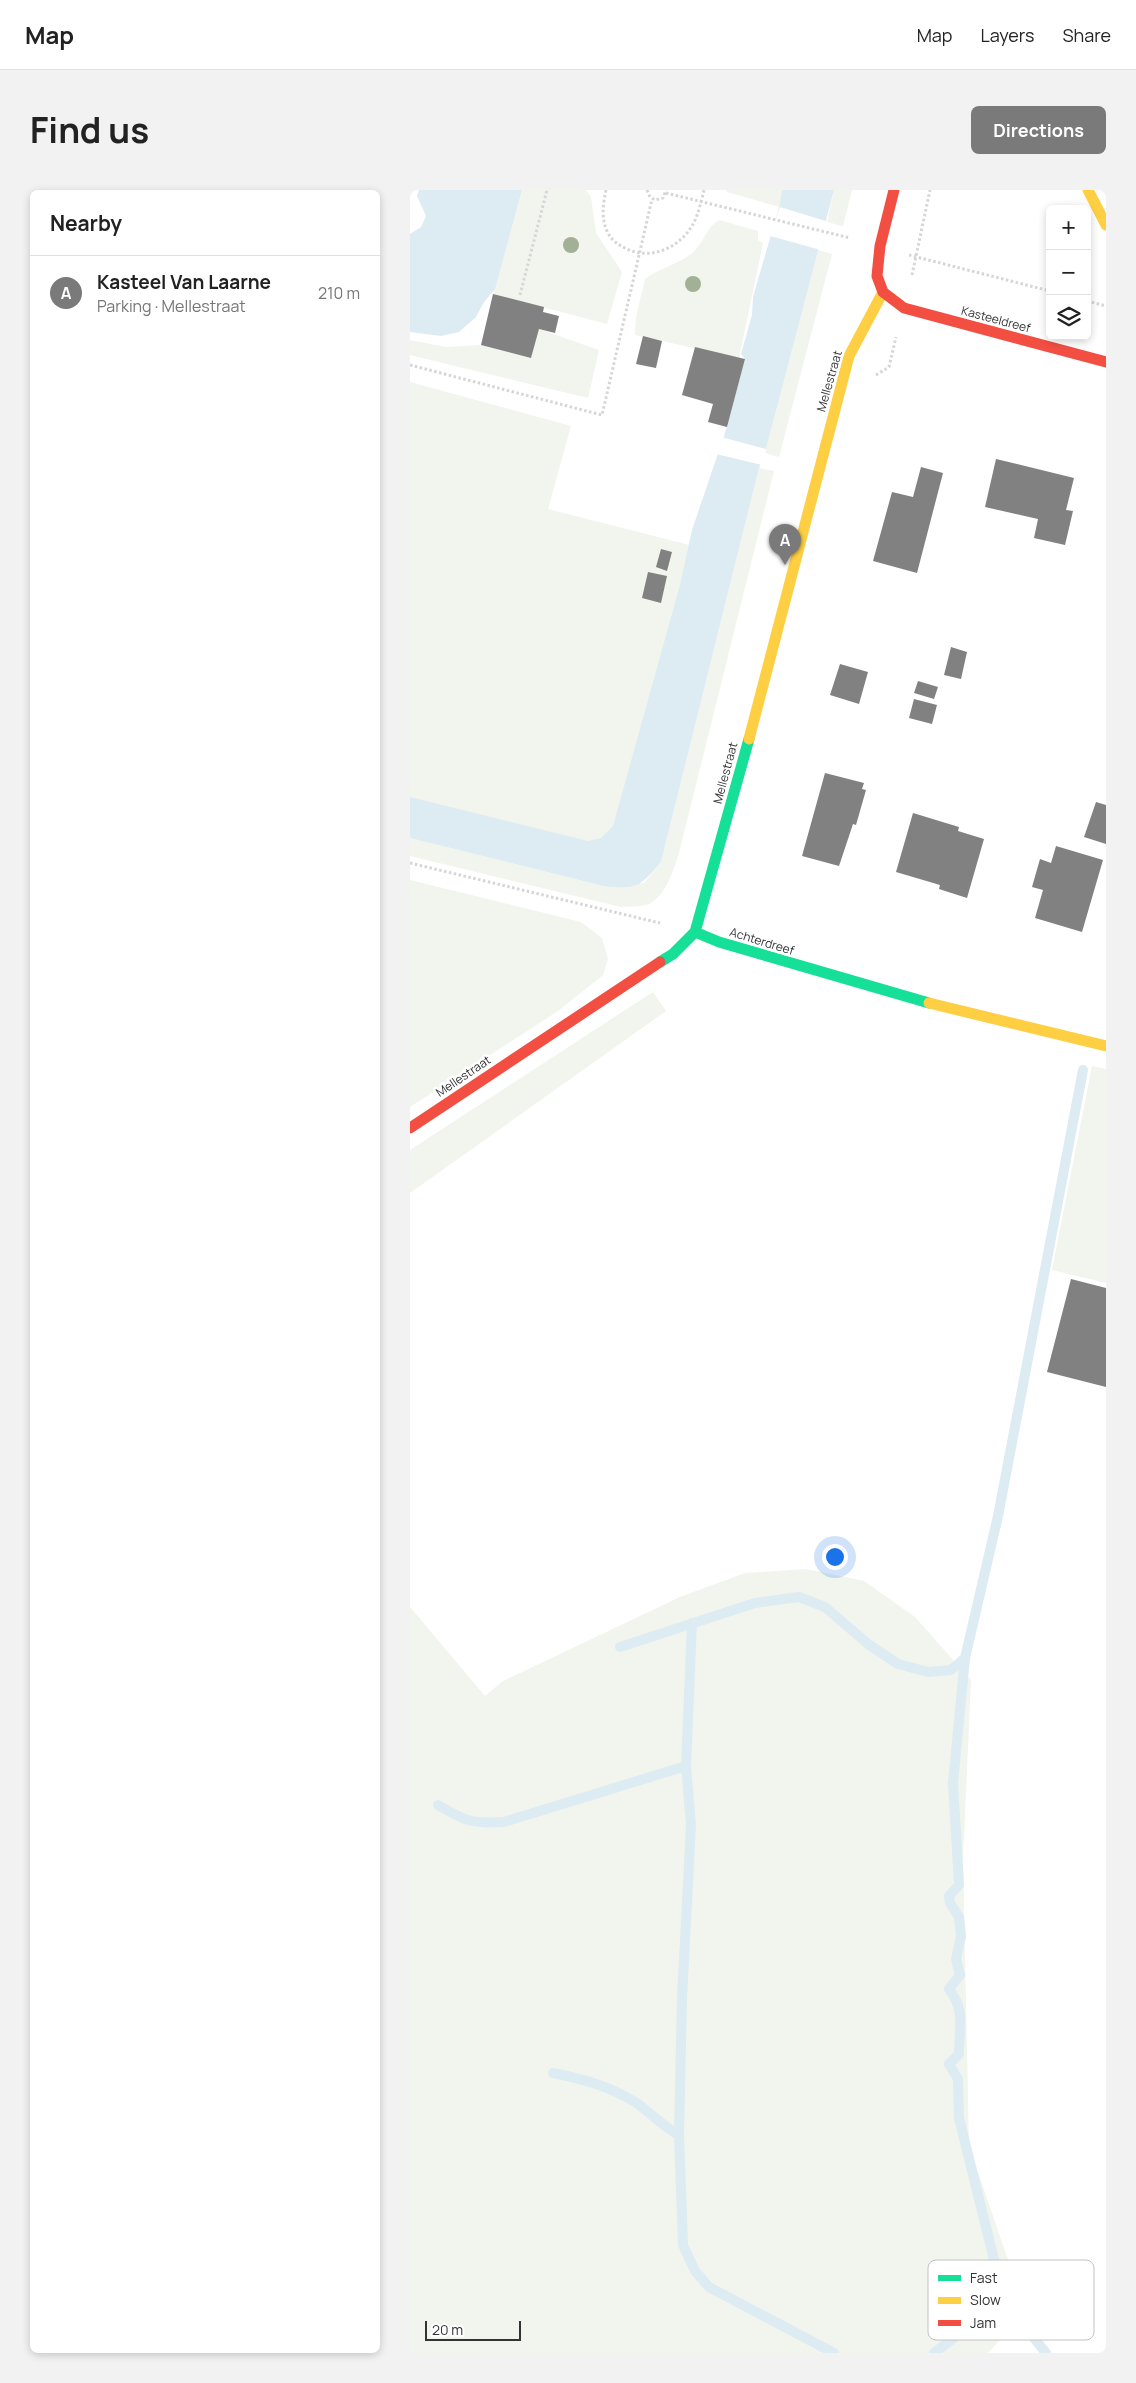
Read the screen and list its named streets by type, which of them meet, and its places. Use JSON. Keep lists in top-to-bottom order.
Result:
{
  "streets": {
    "street": ["Kasteeldreef", "Mellestraat", "Achterdreef"]
  },
  "crossings": [
    ["Kasteeldreef", "Mellestraat"],
    ["Mellestraat", "Achterdreef"]
  ],
  "legend": ["Fast", "Slow", "Jam"],
  "scale_bar": "20 m",
  "page": {
    "header": "Map",
    "nav": ["Map", "Layers", "Share"],
    "title": "Find us",
    "buttons": "Directions",
    "heading": "Nearby",
    "map_buttons": ["+", "−"],
    "list": [
      {
        "mark": "A",
        "name": "Kasteel Van Laarne",
        "note": "Parking · Mellestraat",
        "value": "210 m"
      }
    ],
    "pins": "A",
    "scale": "20 m"
  }
}
